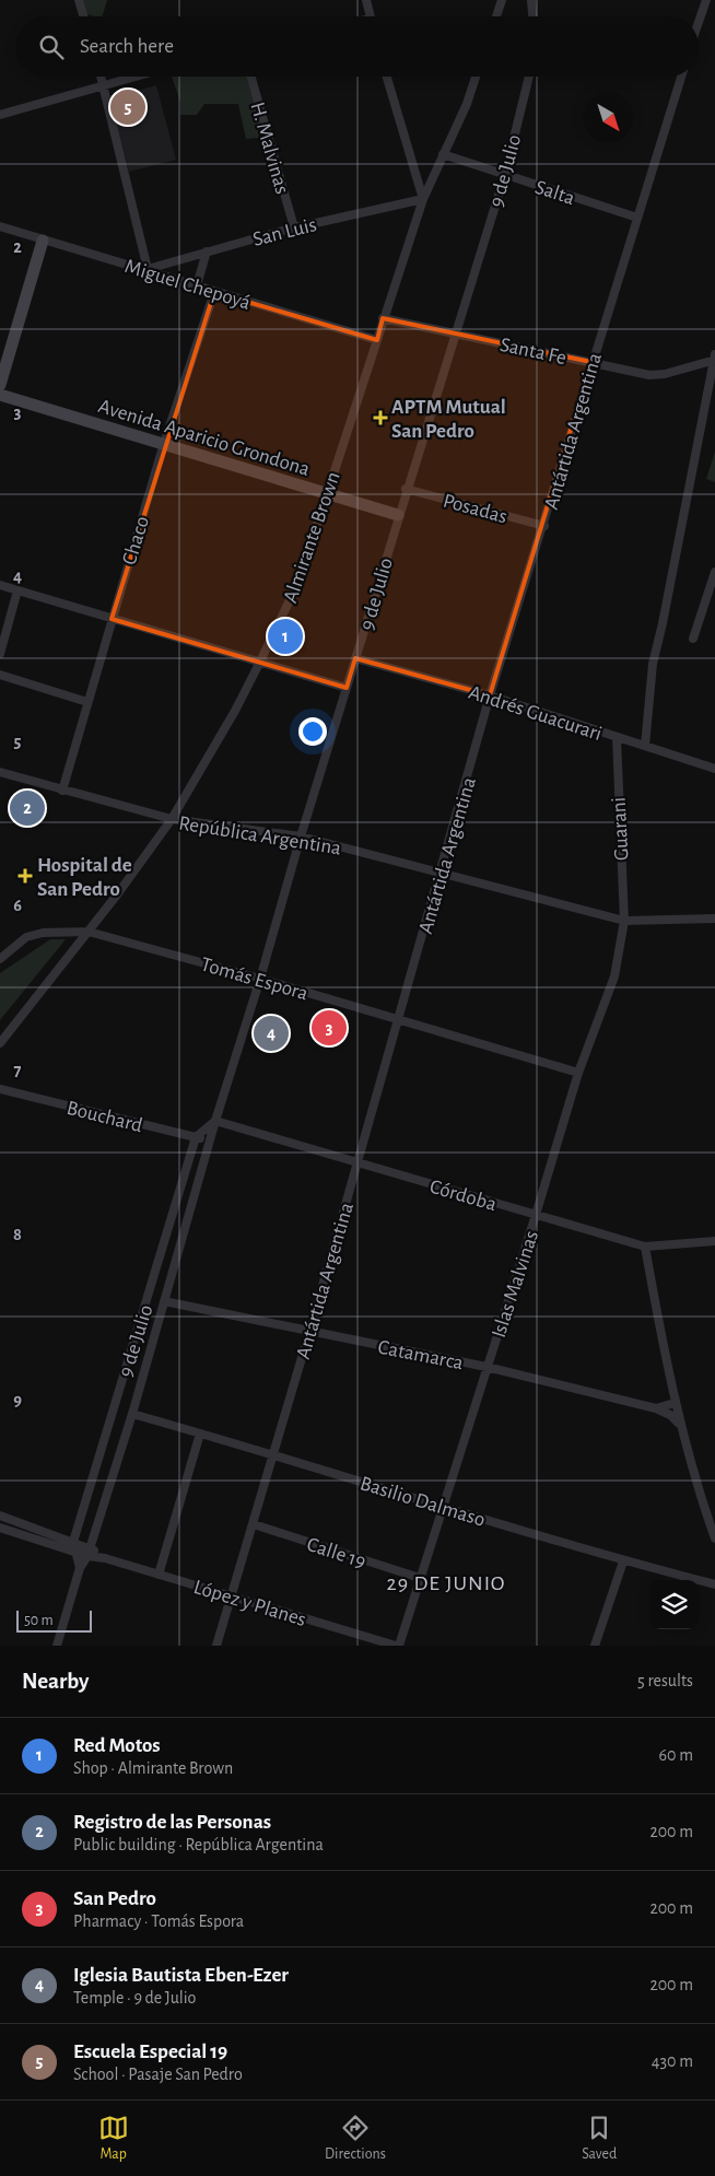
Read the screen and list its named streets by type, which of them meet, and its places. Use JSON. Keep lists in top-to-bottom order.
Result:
{
  "streets": {
    "main road": ["Avenida Aparicio Grondona"],
    "street": [
      "H. Malvinas",
      "9 de Julio",
      "Salta",
      "San Luis",
      "Miguel Chepoyá",
      "Santa Fe",
      "Antártida Argentina",
      "Posadas",
      "Almirante Brown",
      "Chaco",
      "Andrés Guacurari",
      "Guarani",
      "República Argentina",
      "Tomás Espora",
      "Bouchard",
      "Córdoba",
      "Islas Malvinas",
      "Catamarca",
      "Basilio Dalmaso",
      "Calle 19",
      "López y Planes"
    ]
  },
  "crossings": [
    ["H. Malvinas", "San Luis"],
    ["9 de Julio", "Salta"],
    ["9 de Julio", "Santa Fe"],
    ["9 de Julio", "Avenida Aparicio Grondona"],
    ["9 de Julio", "Posadas"],
    ["9 de Julio", "Andrés Guacurari"],
    ["9 de Julio", "República Argentina"],
    ["9 de Julio", "Tomás Espora"],
    ["9 de Julio", "Bouchard"],
    ["9 de Julio", "Córdoba"],
    ["9 de Julio", "Catamarca"],
    ["9 de Julio", "Basilio Dalmaso"],
    ["9 de Julio", "López y Planes"],
    ["Salta", "Antártida Argentina"],
    ["Salta", "Almirante Brown"],
    ["San Luis", "Miguel Chepoyá"],
    ["San Luis", "Almirante Brown"],
    ["Miguel Chepoyá", "Almirante Brown"],
    ["Miguel Chepoyá", "Chaco"],
    ["Santa Fe", "Antártida Argentina"],
    ["Santa Fe", "Almirante Brown"],
    ["Antártida Argentina", "Posadas"],
    ["Antártida Argentina", "Andrés Guacurari"],
    ["Antártida Argentina", "República Argentina"],
    ["Antártida Argentina", "Tomás Espora"],
    ["Antártida Argentina", "Córdoba"],
    ["Antártida Argentina", "Catamarca"],
    ["Antártida Argentina", "Basilio Dalmaso"],
    ["Antártida Argentina", "Calle 19"],
    ["Antártida Argentina", "López y Planes"],
    ["Avenida Aparicio Grondona", "Almirante Brown"],
    ["Avenida Aparicio Grondona", "Chaco"],
    ["Almirante Brown", "República Argentina"],
    ["Almirante Brown", "Tomás Espora"],
    ["Chaco", "República Argentina"],
    ["Andrés Guacurari", "Guarani"],
    ["Guarani", "República Argentina"],
    ["Guarani", "Islas Malvinas"],
    ["República Argentina", "Islas Malvinas"],
    ["Tomás Espora", "Islas Malvinas"],
    ["Córdoba", "Islas Malvinas"],
    ["Islas Malvinas", "Catamarca"],
    ["Islas Malvinas", "Basilio Dalmaso"],
    ["Islas Malvinas", "Calle 19"],
    ["Islas Malvinas", "López y Planes"]
  ],
  "districts": ["29 DE JUNIO"],
  "places": {
    "health": ["APTM Mutual San Pedro", "Hospital de San Pedro"]
  },
  "scale_bar": "50 m",
  "north": "bottom right",
  "page": {
    "search": "Search here",
    "pins": [
      "5",
      "1",
      "2",
      "3",
      "4"
    ],
    "scale": "50 m",
    "heading": ["Nearby", "5 results"],
    "list": [
      {
        "mark": "1",
        "name": "Red Motos",
        "note": "Shop · Almirante Brown",
        "value": "60 m"
      },
      {
        "mark": "2",
        "name": "Registro de las Personas",
        "note": "Public building · República Argentina",
        "value": "200 m"
      },
      {
        "mark": "3",
        "name": "San Pedro",
        "note": "Pharmacy · Tomás Espora",
        "value": "200 m"
      },
      {
        "mark": "4",
        "name": "Iglesia Bautista Eben-Ezer",
        "note": "Temple · 9 de Julio",
        "value": "200 m"
      },
      {
        "mark": "5",
        "name": "Escuela Especial 19",
        "note": "School · Pasaje San Pedro",
        "value": "430 m"
      }
    ],
    "nav": ["Map", "Directions", "Saved"]
  },
  "grid": {
    "rows": [
      "2",
      "3",
      "4",
      "5",
      "6",
      "7",
      "8",
      "9"
    ]
  }
}
